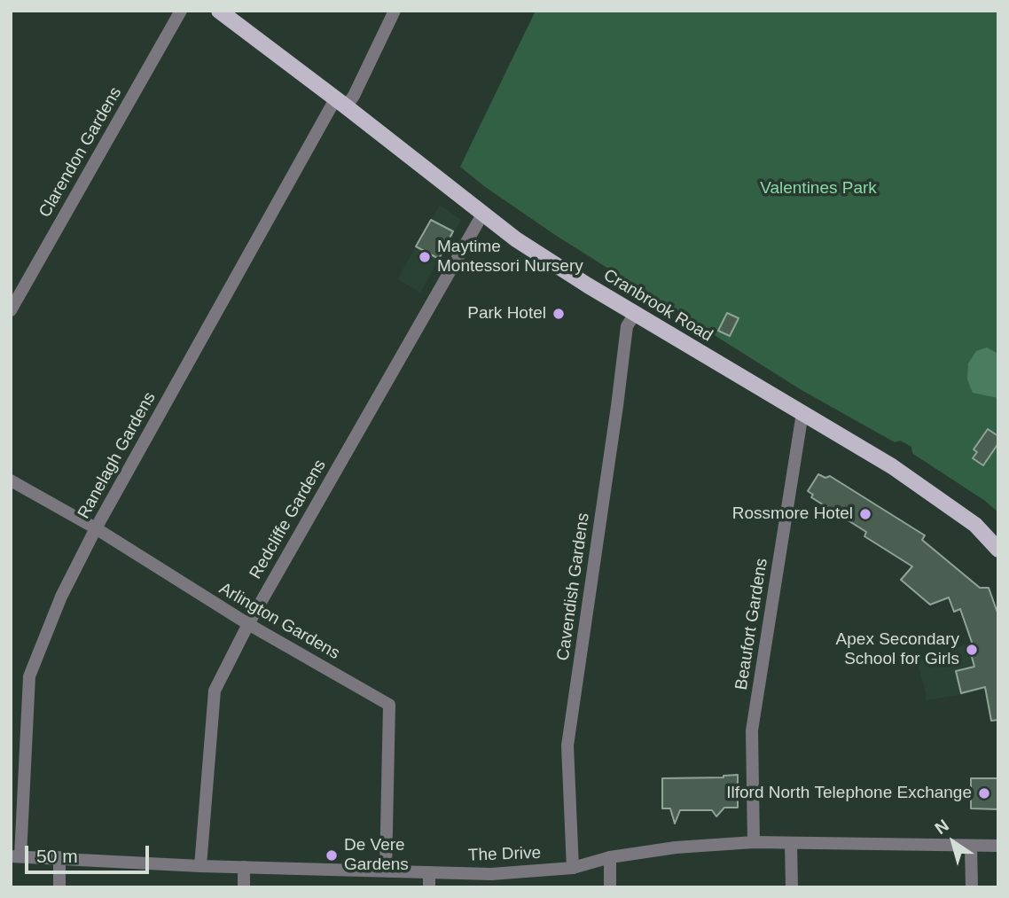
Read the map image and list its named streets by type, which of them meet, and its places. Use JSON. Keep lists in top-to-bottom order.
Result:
{
  "streets": {
    "main road": ["Cranbrook Road"],
    "street": [
      "Clarendon Gardens",
      "Ranelagh Gardens",
      "Redcliffe Gardens",
      "Cavendish Gardens",
      "Arlington Gardens",
      "Beaufort Gardens",
      "The Drive"
    ]
  },
  "crossings": [
    ["Cranbrook Road", "Ranelagh Gardens"],
    ["Cranbrook Road", "Redcliffe Gardens"],
    ["Cranbrook Road", "Cavendish Gardens"],
    ["Cranbrook Road", "Beaufort Gardens"],
    ["Ranelagh Gardens", "Arlington Gardens"],
    ["Ranelagh Gardens", "The Drive"],
    ["Redcliffe Gardens", "Arlington Gardens"],
    ["Redcliffe Gardens", "The Drive"],
    ["Cavendish Gardens", "The Drive"],
    ["Arlington Gardens", "The Drive"],
    ["Beaufort Gardens", "The Drive"]
  ],
  "parks": ["Valentines Park"],
  "places": [
    "Maytime Montessori Nursery",
    "Park Hotel",
    "Rossmore Hotel",
    "Apex Secondary School for Girls",
    "Ilford North Telephone Exchange",
    "De Vere Gardens"
  ],
  "scale_bar": "50 m",
  "north": "top left"
}
